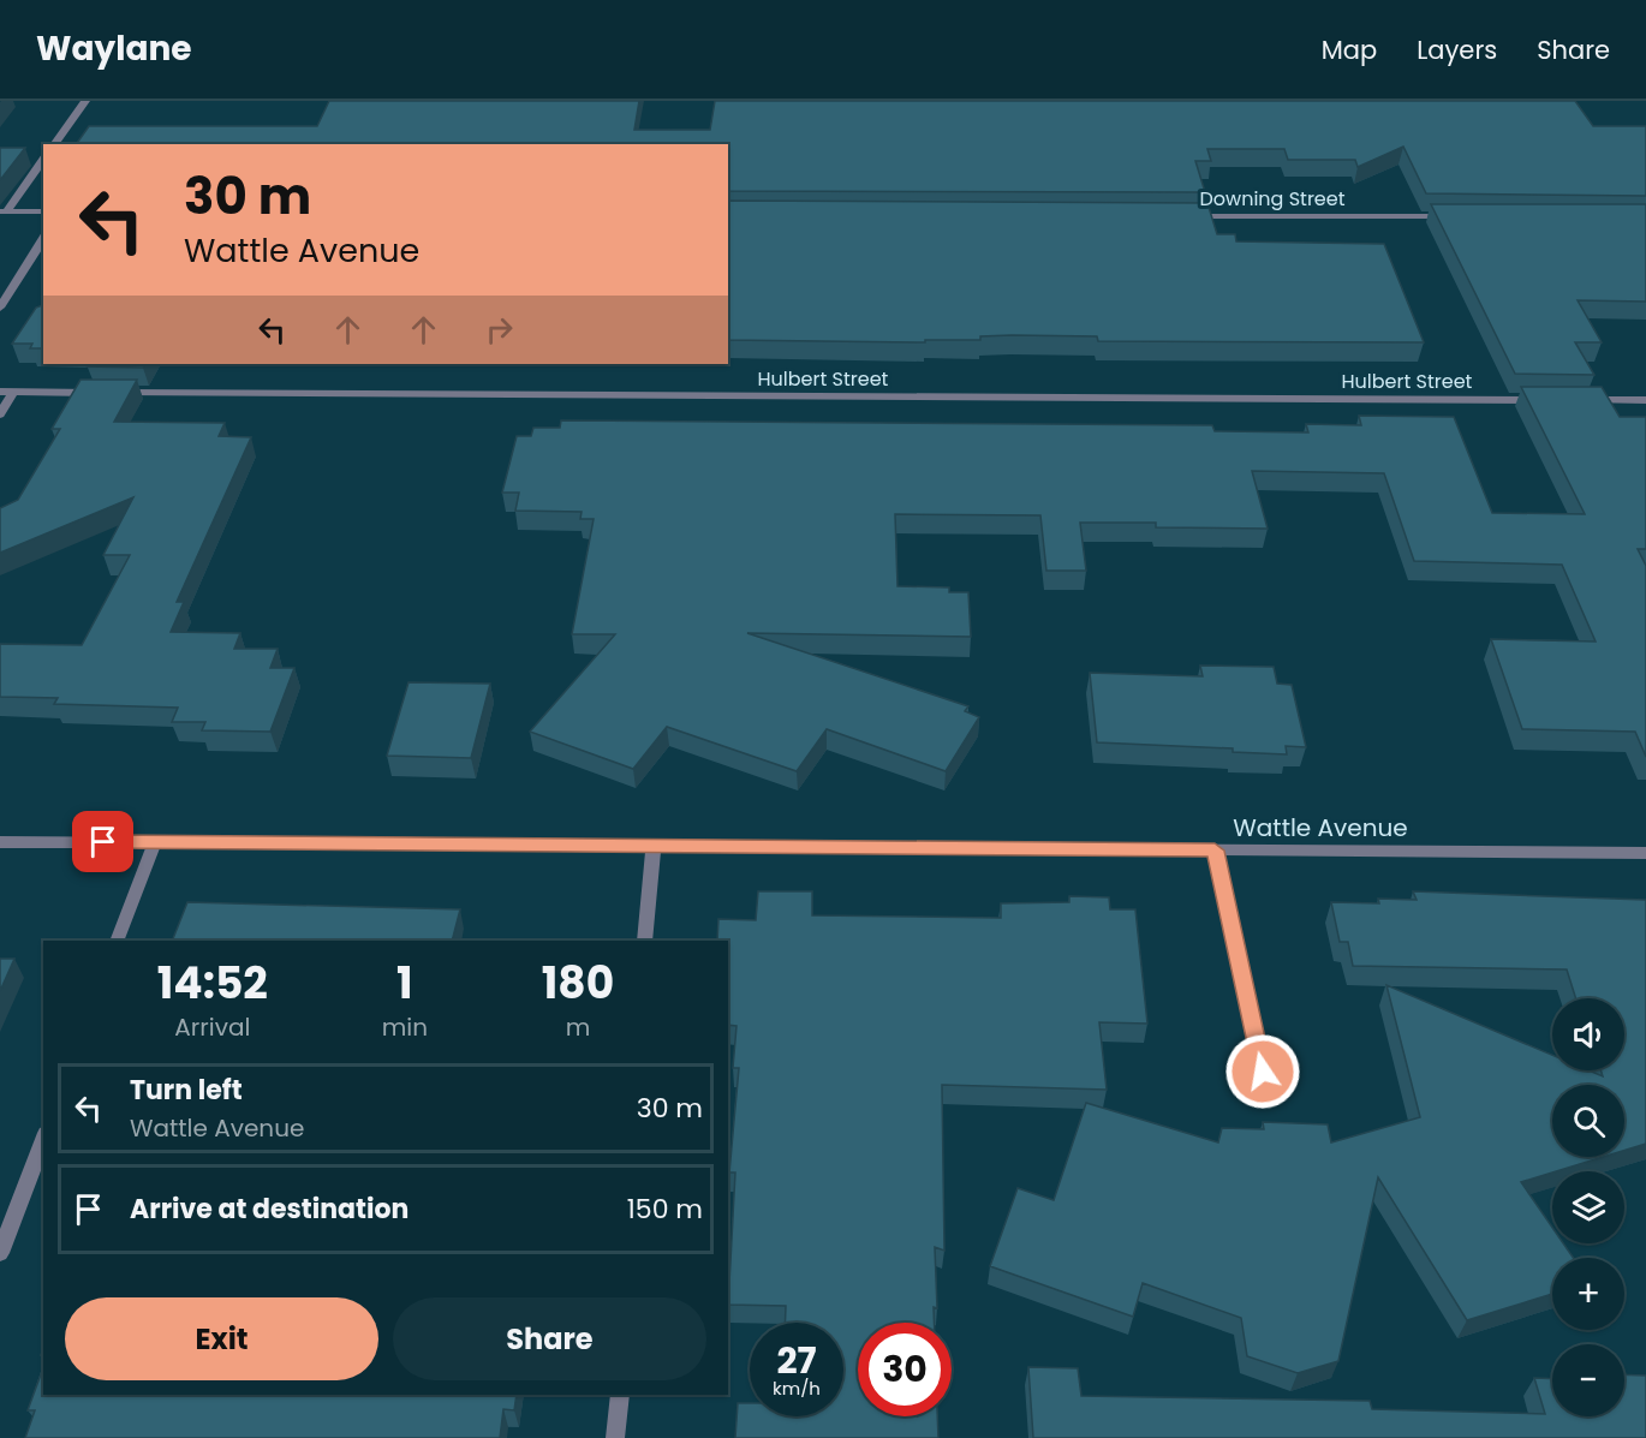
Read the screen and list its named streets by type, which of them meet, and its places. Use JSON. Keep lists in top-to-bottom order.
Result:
{
  "streets": {
    "street": ["Downing Street", "Hulbert Street", "Wattle Avenue"]
  },
  "page": {
    "header": "Waylane",
    "nav": ["Map", "Layers", "Share"],
    "turn": ["30 m", "Wattle Avenue"],
    "eta": [
      "14:52",
      "Arrival",
      "1",
      "min",
      "180",
      "m"
    ],
    "map_buttons": ["+", "−"],
    "list": [
      {
        "name": "Turn left",
        "note": "Wattle Avenue",
        "value": "30 m"
      },
      {
        "name": "Arrive at destination",
        "value": "150 m"
      }
    ],
    "buttons": ["Exit", "Share"],
    "speed": "27 km/h",
    "limit": "30"
  }
}
